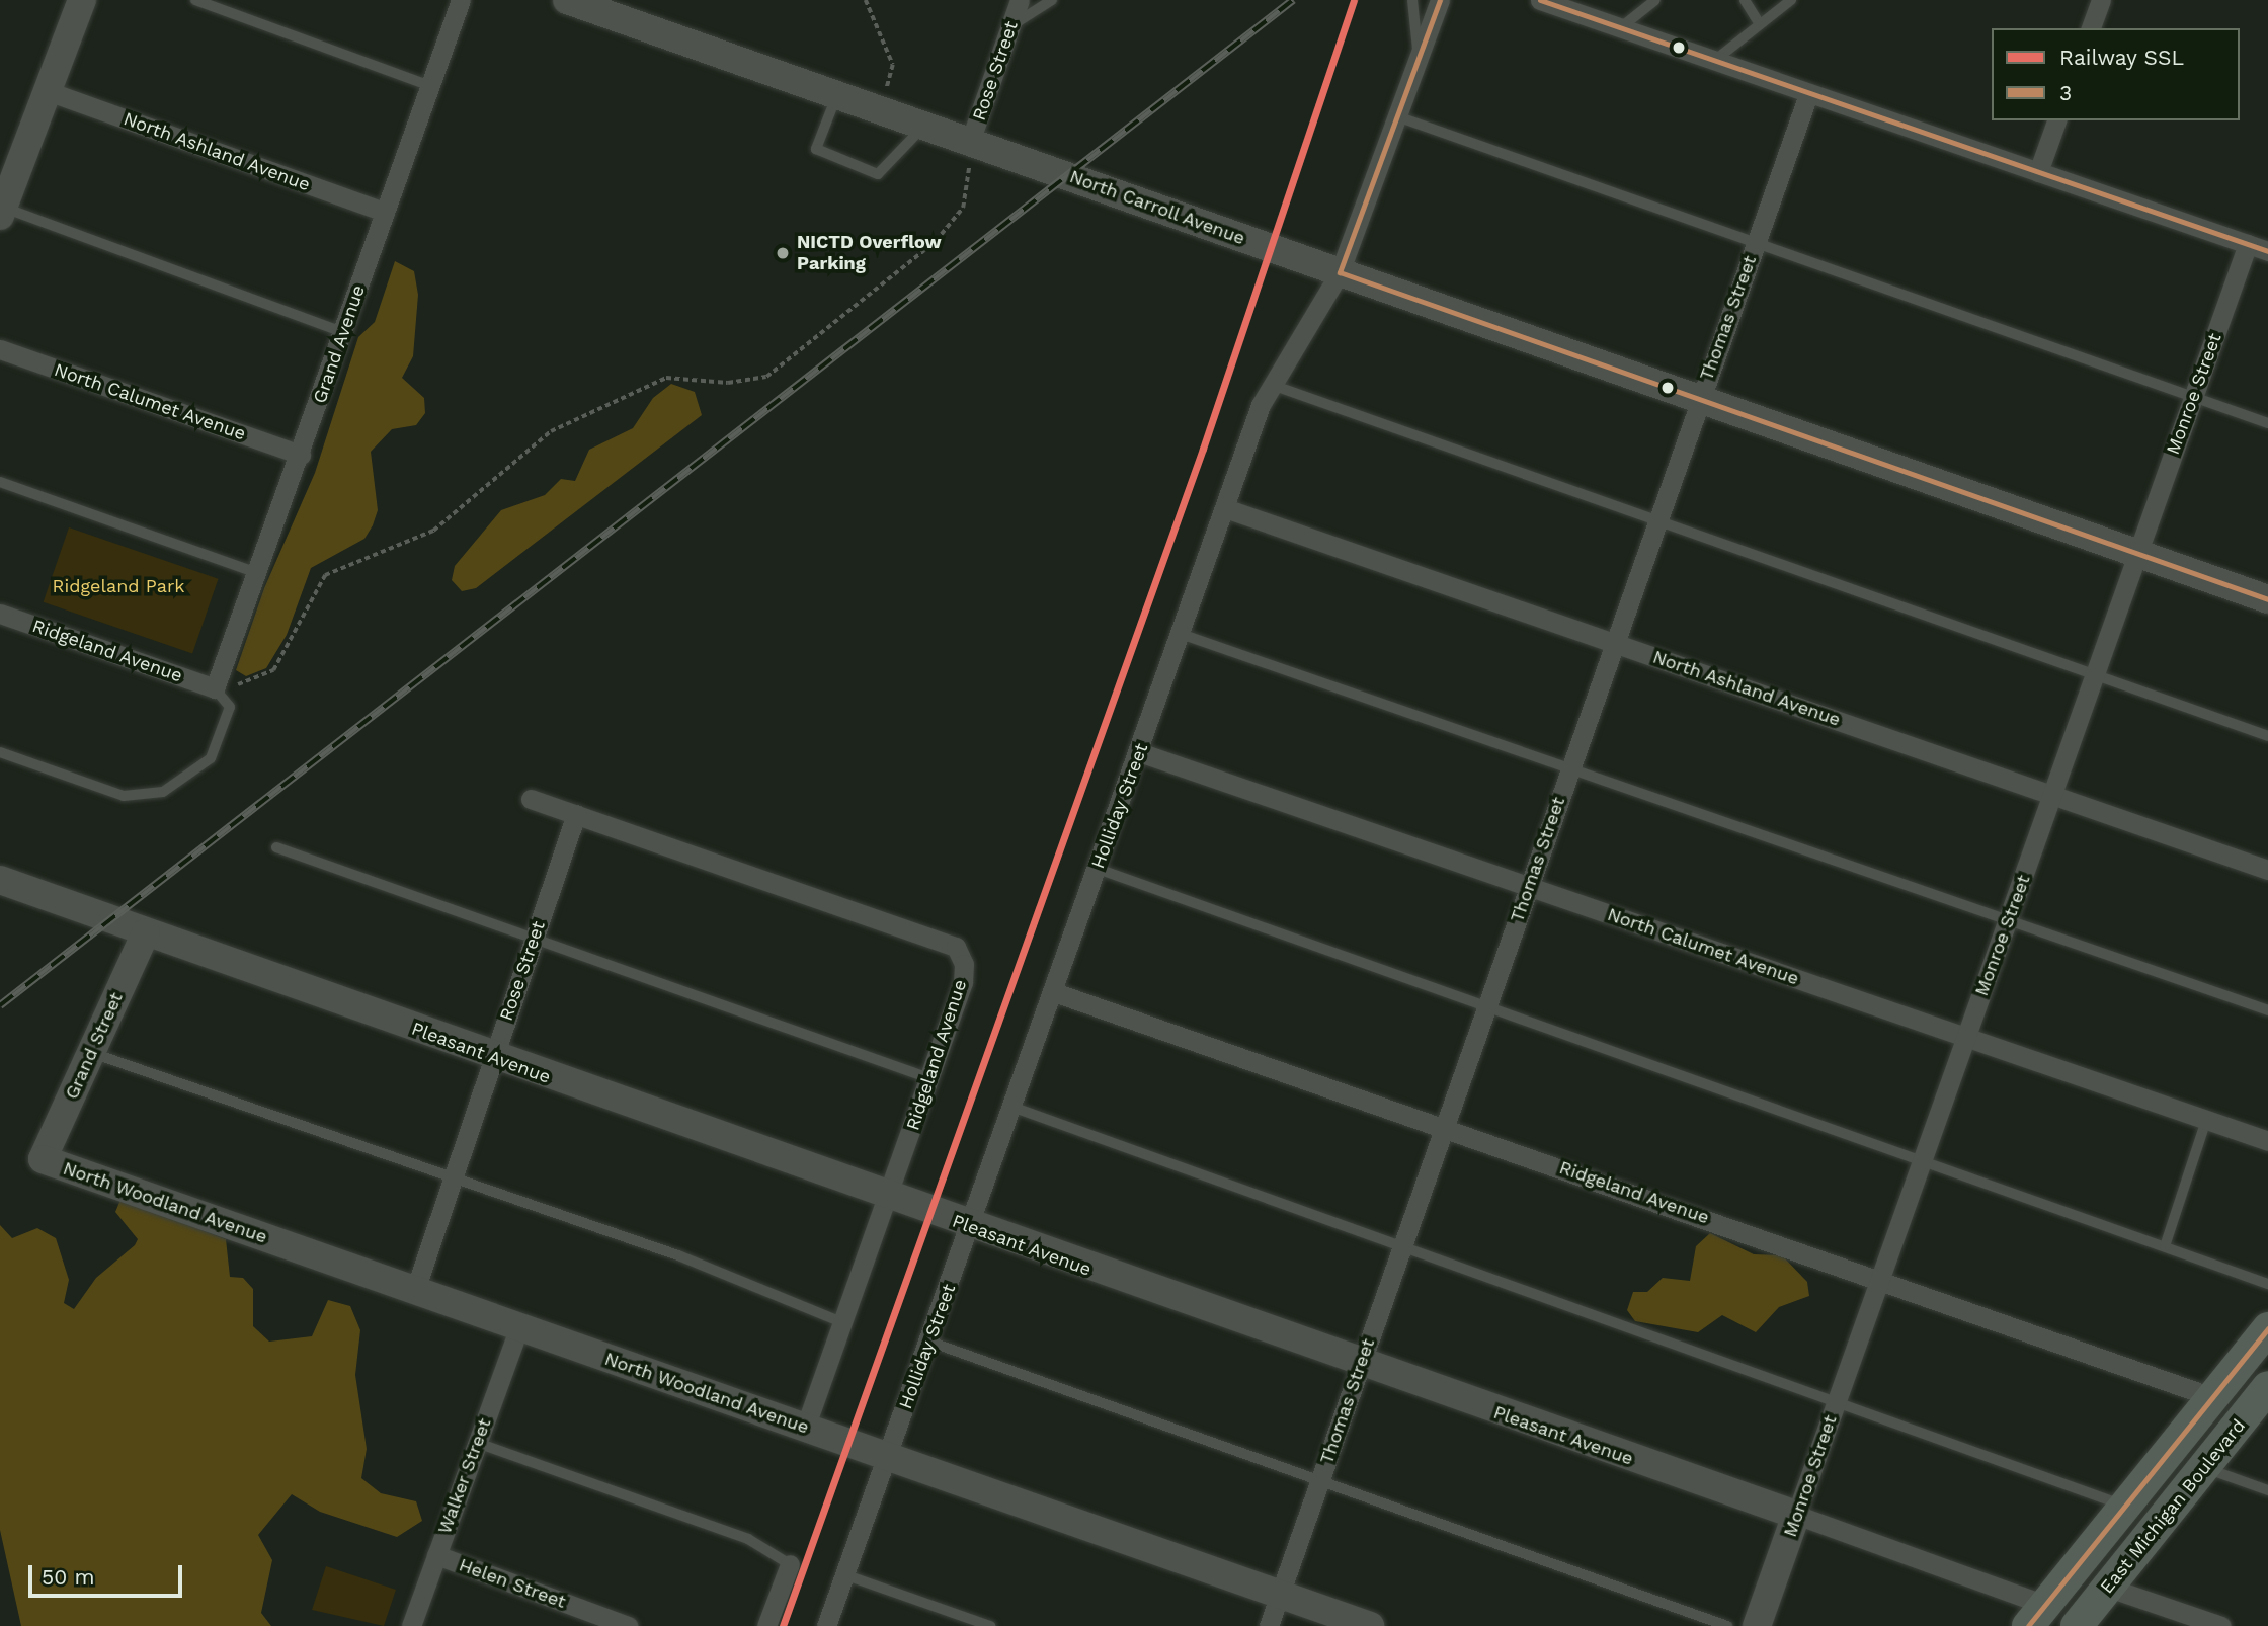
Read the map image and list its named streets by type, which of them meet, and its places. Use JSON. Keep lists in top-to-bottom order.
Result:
{
  "streets": {
    "main road": ["East Michigan Boulevard"],
    "street": [
      "Rose Street",
      "North Ashland Avenue",
      "North Carroll Avenue",
      "Thomas Street",
      "Grand Avenue",
      "Monroe Street",
      "North Calumet Avenue",
      "Ridgeland Avenue",
      "Holliday Street",
      "Grand Street",
      "Pleasant Avenue",
      "North Woodland Avenue",
      "Walker Street",
      "Helen Street"
    ]
  },
  "crossings": [
    ["Rose Street", "North Carroll Avenue"],
    ["Rose Street", "Ridgeland Avenue"],
    ["Rose Street", "Pleasant Avenue"],
    ["Rose Street", "North Woodland Avenue"],
    ["North Ashland Avenue", "Thomas Street"],
    ["North Ashland Avenue", "Grand Avenue"],
    ["North Ashland Avenue", "Monroe Street"],
    ["North Ashland Avenue", "Holliday Street"],
    ["North Carroll Avenue", "Thomas Street"],
    ["North Carroll Avenue", "Monroe Street"],
    ["North Carroll Avenue", "Holliday Street"],
    ["Thomas Street", "North Calumet Avenue"],
    ["Thomas Street", "Ridgeland Avenue"],
    ["Thomas Street", "Pleasant Avenue"],
    ["Thomas Street", "North Woodland Avenue"],
    ["Grand Avenue", "North Calumet Avenue"],
    ["Grand Avenue", "Ridgeland Avenue"],
    ["Monroe Street", "North Calumet Avenue"],
    ["Monroe Street", "Ridgeland Avenue"],
    ["Monroe Street", "Pleasant Avenue"],
    ["North Calumet Avenue", "Holliday Street"],
    ["Ridgeland Avenue", "Holliday Street"],
    ["Ridgeland Avenue", "Pleasant Avenue"],
    ["Ridgeland Avenue", "North Woodland Avenue"],
    ["Ridgeland Avenue", "East Michigan Boulevard"],
    ["Holliday Street", "Pleasant Avenue"],
    ["Holliday Street", "North Woodland Avenue"],
    ["Grand Street", "Pleasant Avenue"],
    ["Grand Street", "North Woodland Avenue"],
    ["Pleasant Avenue", "East Michigan Boulevard"],
    ["North Woodland Avenue", "Walker Street"],
    ["Walker Street", "Helen Street"]
  ],
  "parks": ["Ridgeland Park"],
  "places": ["NICTD Overflow Parking"],
  "lines": ["rail line SSL", "transit line 3"],
  "legend": ["Railway SSL", "3"],
  "scale_bar": "50 m"
}
